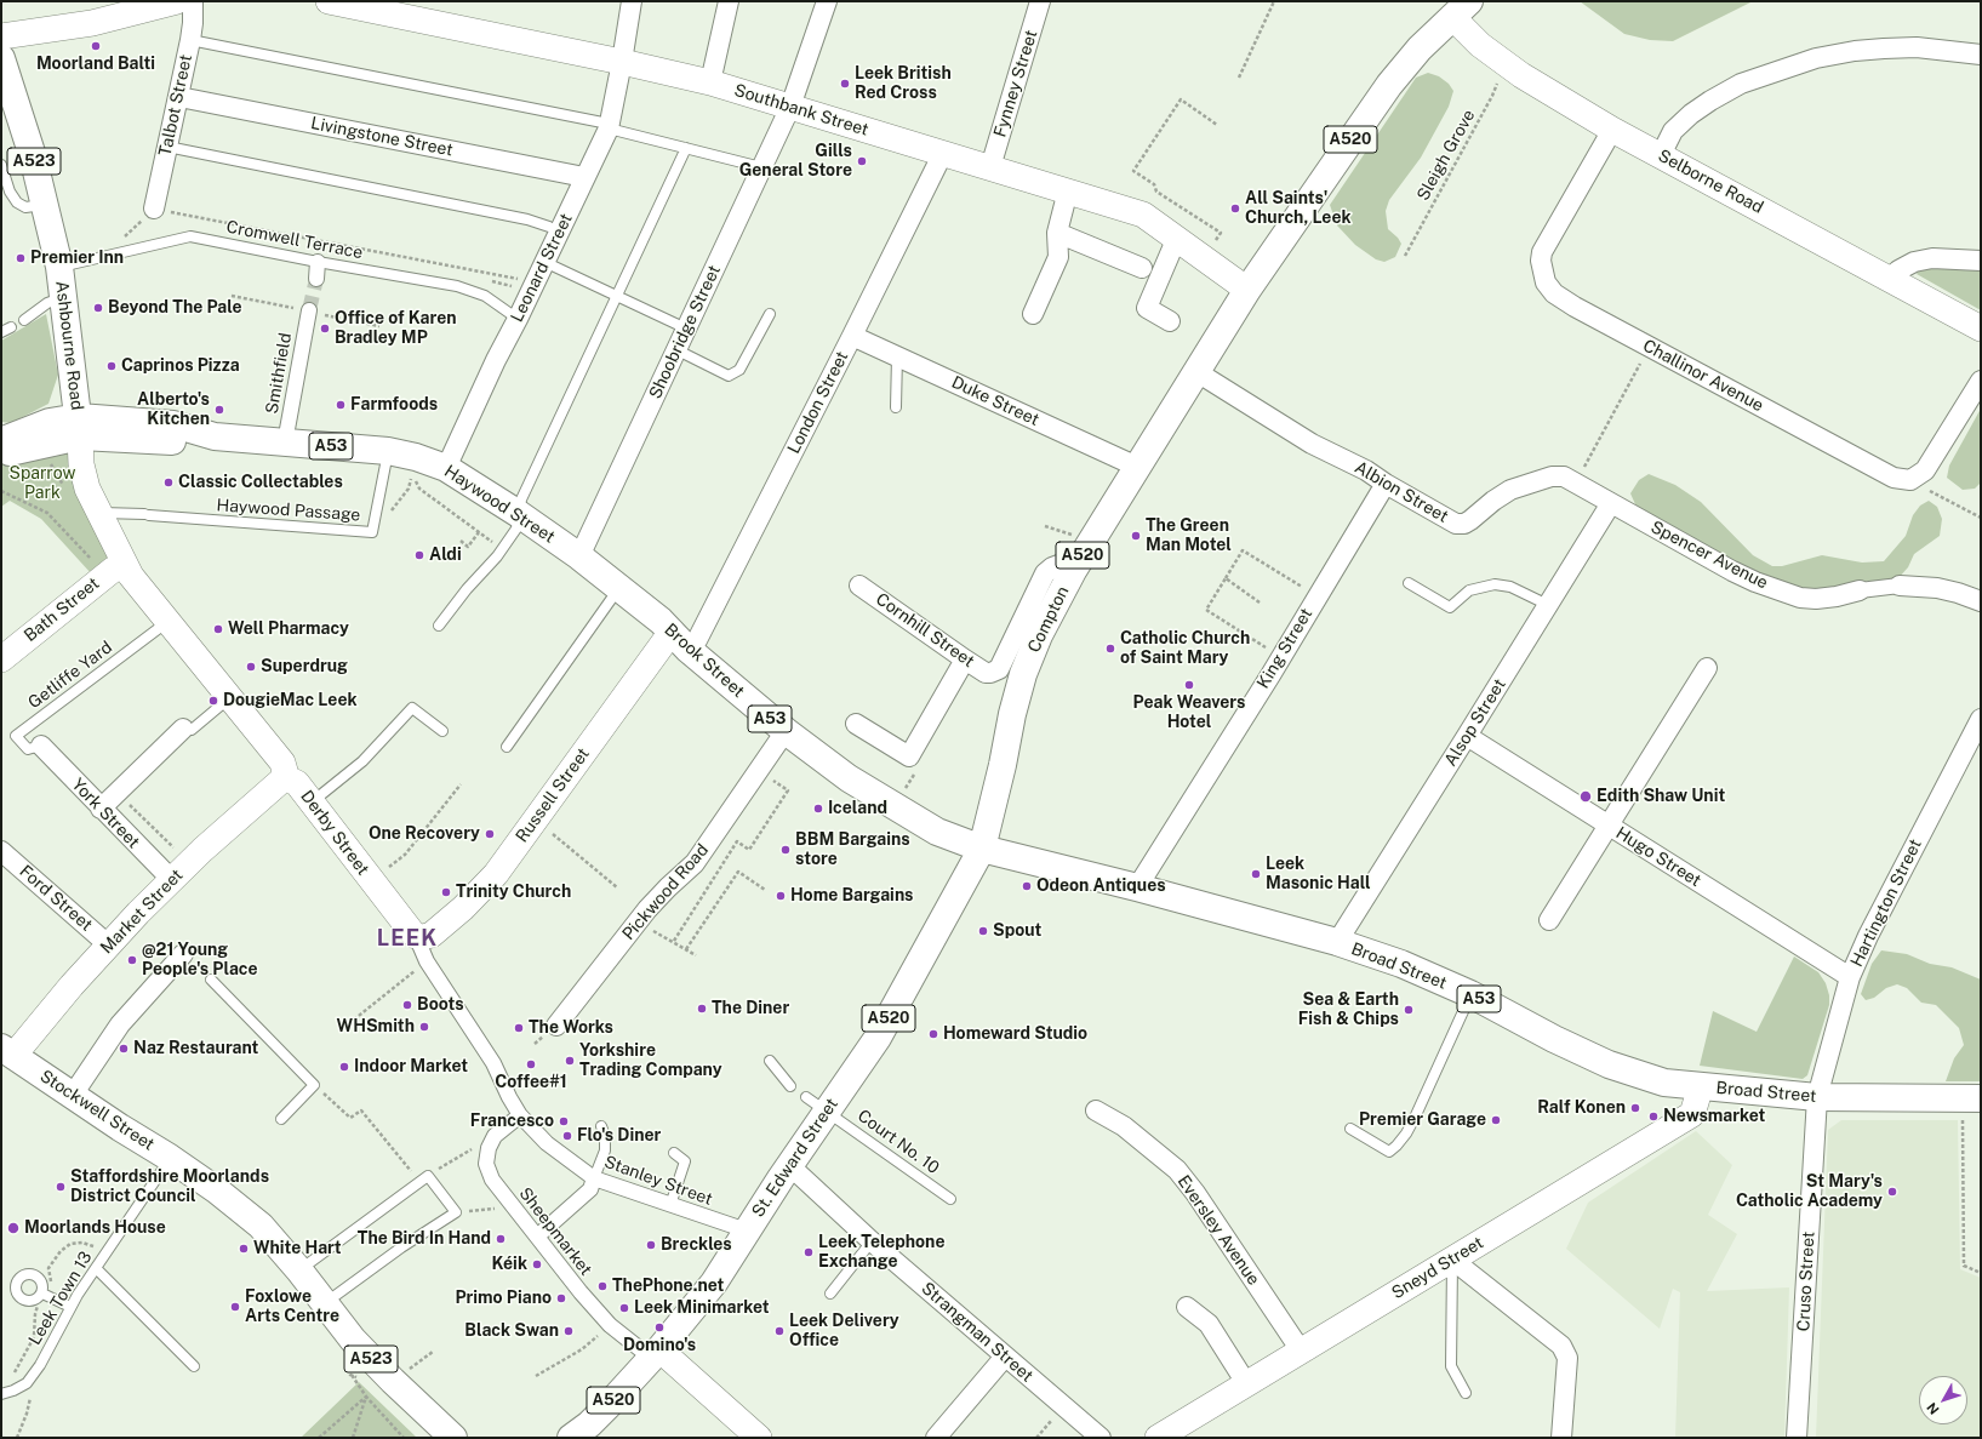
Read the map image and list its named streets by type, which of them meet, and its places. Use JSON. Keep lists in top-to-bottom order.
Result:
{
  "streets": {
    "highway": [
      "A520",
      "A523",
      "Ashbourne Road",
      "A53",
      "Haywood Street",
      "Compton",
      "Brook Street",
      "Broad Street",
      "Stockwell Street",
      "St. Edward Street"
    ],
    "street": [
      "Fynney Street",
      "Talbot Street",
      "Southbank Street",
      "Livingstone Street",
      "Selborne Road",
      "Leonard Street",
      "Shoobridge Street",
      "Smithfield",
      "Challinor Avenue",
      "Duke Street",
      "London Street",
      "Albion Street",
      "Spencer Avenue",
      "Bath Street",
      "Cornhill Street",
      "King Street",
      "Alsop Street",
      "Russell Street",
      "York Street",
      "Derby Street",
      "Hugo Street",
      "Pickwood Road",
      "Ford Street",
      "Hartington Street",
      "Market Street",
      "Stanley Street",
      "Eversley Avenue",
      "Sheepmarket",
      "Sneyd Street",
      "Cruso Street",
      "Strangman Street"
    ],
    "lane": [
      "Cromwell Terrace",
      "Haywood Passage",
      "Getliffe Yard",
      "Court No. 10",
      "Leek Town 13"
    ],
    "path": ["Sleigh Grove"]
  },
  "crossings": [
    ["Fynney Street", "Southbank Street"],
    ["Talbot Street", "Livingstone Street"],
    ["Southbank Street", "A520"],
    ["Southbank Street", "Leonard Street"],
    ["Southbank Street", "Shoobridge Street"],
    ["Southbank Street", "London Street"],
    ["Southbank Street", "Compton"],
    ["Livingstone Street", "Leonard Street"],
    ["A520", "Selborne Road"],
    ["A520", "Compton"],
    ["Sleigh Grove", "Selborne Road"],
    ["A523", "Stockwell Street"],
    ["Selborne Road", "Challinor Avenue"],
    ["Cromwell Terrace", "Leonard Street"],
    ["Cromwell Terrace", "Ashbourne Road"],
    ["Leonard Street", "Haywood Street"],
    ["Shoobridge Street", "Haywood Street"],
    ["Shoobridge Street", "Brook Street"],
    ["Ashbourne Road", "A53"],
    ["Ashbourne Road", "Haywood Street"],
    ["Ashbourne Road", "Derby Street"],
    ["Smithfield", "Haywood Street"],
    ["Duke Street", "London Street"],
    ["Duke Street", "Compton"],
    ["London Street", "Brook Street"],
    ["London Street", "Russell Street"],
    ["A53", "Haywood Street"],
    ["A53", "Derby Street"],
    ["Albion Street", "Spencer Avenue"],
    ["Albion Street", "Compton"],
    ["Albion Street", "King Street"],
    ["Albion Street", "Alsop Street"],
    ["Haywood Street", "Haywood Passage"],
    ["Haywood Street", "Brook Street"],
    ["Haywood Street", "Derby Street"],
    ["Haywood Passage", "Derby Street"],
    ["Spencer Avenue", "Alsop Street"],
    ["Bath Street", "Derby Street"],
    ["Compton", "Cornhill Street"],
    ["Compton", "Brook Street"],
    ["Compton", "Broad Street"],
    ["Compton", "St. Edward Street"],
    ["King Street", "Broad Street"],
    ["Brook Street", "Russell Street"],
    ["Brook Street", "Pickwood Road"],
    ["Brook Street", "Broad Street"],
    ["Brook Street", "St. Edward Street"],
    ["Getliffe Yard", "York Street"],
    ["Getliffe Yard", "Derby Street"],
    ["Alsop Street", "Hugo Street"],
    ["Alsop Street", "Broad Street"],
    ["Russell Street", "Derby Street"],
    ["York Street", "Market Street"],
    ["Derby Street", "Market Street"],
    ["Derby Street", "Stanley Street"],
    ["Hugo Street", "Hartington Street"],
    ["Ford Street", "Market Street"],
    ["Hartington Street", "Broad Street"],
    ["Hartington Street", "Cruso Street"],
    ["Market Street", "Stockwell Street"],
    ["Broad Street", "St. Edward Street"],
    ["Broad Street", "Sneyd Street"],
    ["Broad Street", "Cruso Street"],
    ["Stockwell Street", "Leek Town 13"],
    ["Court No. 10", "St. Edward Street"],
    ["St. Edward Street", "Stanley Street"],
    ["St. Edward Street", "Sheepmarket"],
    ["St. Edward Street", "Strangman Street"],
    ["Eversley Avenue", "Sneyd Street"]
  ],
  "districts": ["LEEK"],
  "parks": ["Sparrow Park"],
  "places": [
    "Moorland Balti",
    "Leek British Red Cross",
    "Gills General Store",
    "All Saints' Church, Leek",
    "Premier Inn",
    "Beyond The Pale",
    "Office of Karen Bradley MP",
    "Caprinos Pizza",
    "Farmfoods",
    "Alberto's Kitchen",
    "Classic Collectables",
    "The Green Man Motel",
    "Aldi",
    "Well Pharmacy",
    "Catholic Church of Saint Mary",
    "Superdrug",
    "Peak Weavers Hotel",
    "DougieMac Leek",
    "Edith Shaw Unit",
    "Iceland",
    "One Recovery",
    "BBM Bargains store",
    "Leek Masonic Hall",
    "Odeon Antiques",
    "Trinity Church",
    "Home Bargains",
    "Spout",
    "@21 Young People's Place",
    "Boots",
    "The Diner",
    "Sea & Earth Fish & Chips",
    "WHSmith",
    "The Works",
    "Homeward Studio",
    "Naz Restaurant",
    "Yorkshire Trading Company",
    "Coffee#1",
    "Indoor Market",
    "Ralf Konen",
    "Newsmarket",
    "Premier Garage",
    "Francesco",
    "Flo's Diner",
    "Staffordshire Moorlands District Council",
    "St Mary's Catholic Academy",
    "Moorlands House",
    "The Bird In Hand",
    "Breckles",
    "White Hart",
    "Leek Telephone Exchange",
    "Kéik",
    "ThePhone.net",
    "Primo Piano",
    "Foxlowe Arts Centre",
    "Leek Minimarket",
    "Domino's",
    "Black Swan",
    "Leek Delivery Office"
  ],
  "north": "bottom left"
}
